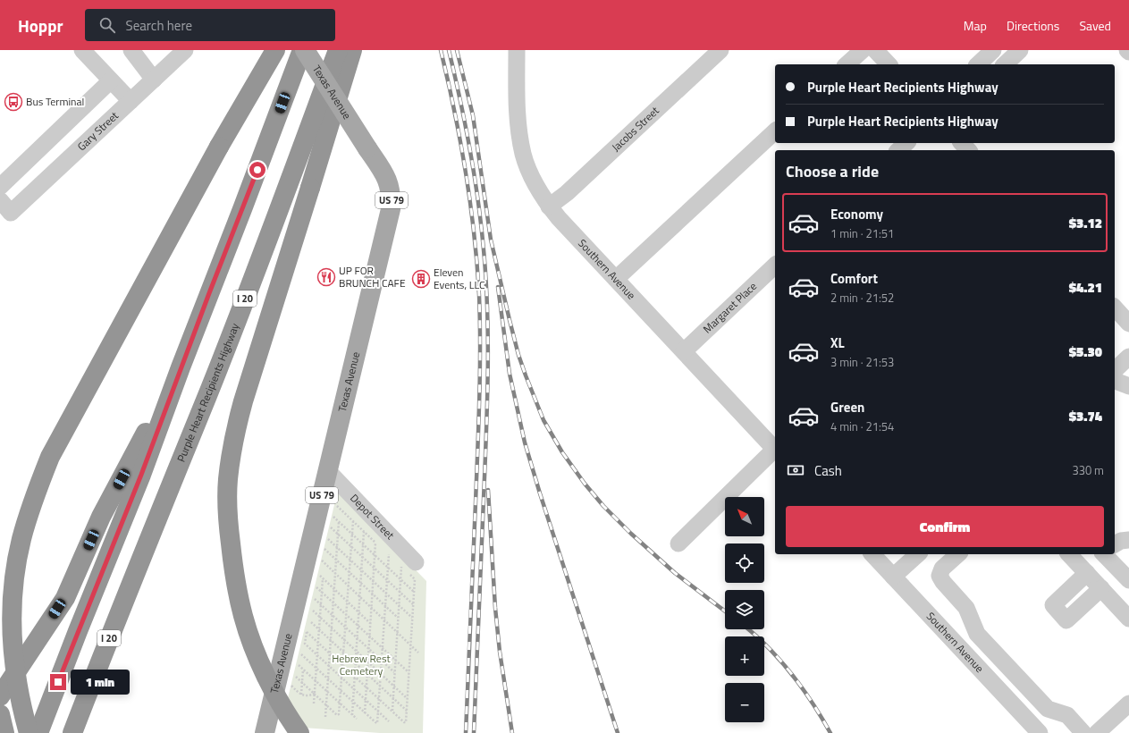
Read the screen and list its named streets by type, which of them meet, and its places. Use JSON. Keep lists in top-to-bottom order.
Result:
{
  "streets": {
    "highway": ["I 20", "Purple Heart Recipients Highway"],
    "main road": ["Texas Avenue", "US 79"],
    "street": [
      "Jacobs Street",
      "Gary Street",
      "Southern Avenue",
      "Margaret Place",
      "Depot Street"
    ]
  },
  "crossings": [
    ["Texas Avenue", "Depot Street"],
    ["Jacobs Street", "Southern Avenue"],
    ["Southern Avenue", "Margaret Place"]
  ],
  "parks": ["Hebrew Rest Cemetery"],
  "places": {
    "bus stop": ["Bus Terminal"],
    "restaurant": ["UP FOR BRUNCH CAFE"],
    "building": ["Eleven Events, LLC"]
  },
  "north": "top left",
  "page": {
    "header": "Hoppr",
    "search": "Search here",
    "nav": ["Map", "Directions", "Saved"],
    "banner": ["Purple Heart Recipients Highway", "Purple Heart Recipients Highway"],
    "heading": "Choose a ride",
    "list": [
      {
        "name": "Economy",
        "note": "1 min · 21:51",
        "value": "$3.12"
      },
      {
        "name": "Comfort",
        "note": "2 min · 21:52",
        "value": "$4.21"
      },
      {
        "name": "XL",
        "note": "3 min · 21:53",
        "value": "$5.30"
      },
      {
        "name": "Green",
        "note": "4 min · 21:54",
        "value": "$3.74"
      }
    ],
    "pay": ["Cash", "330 m"],
    "map_buttons": ["+", "−"],
    "buttons": "Confirm",
    "bubble": "1 min"
  }
}
